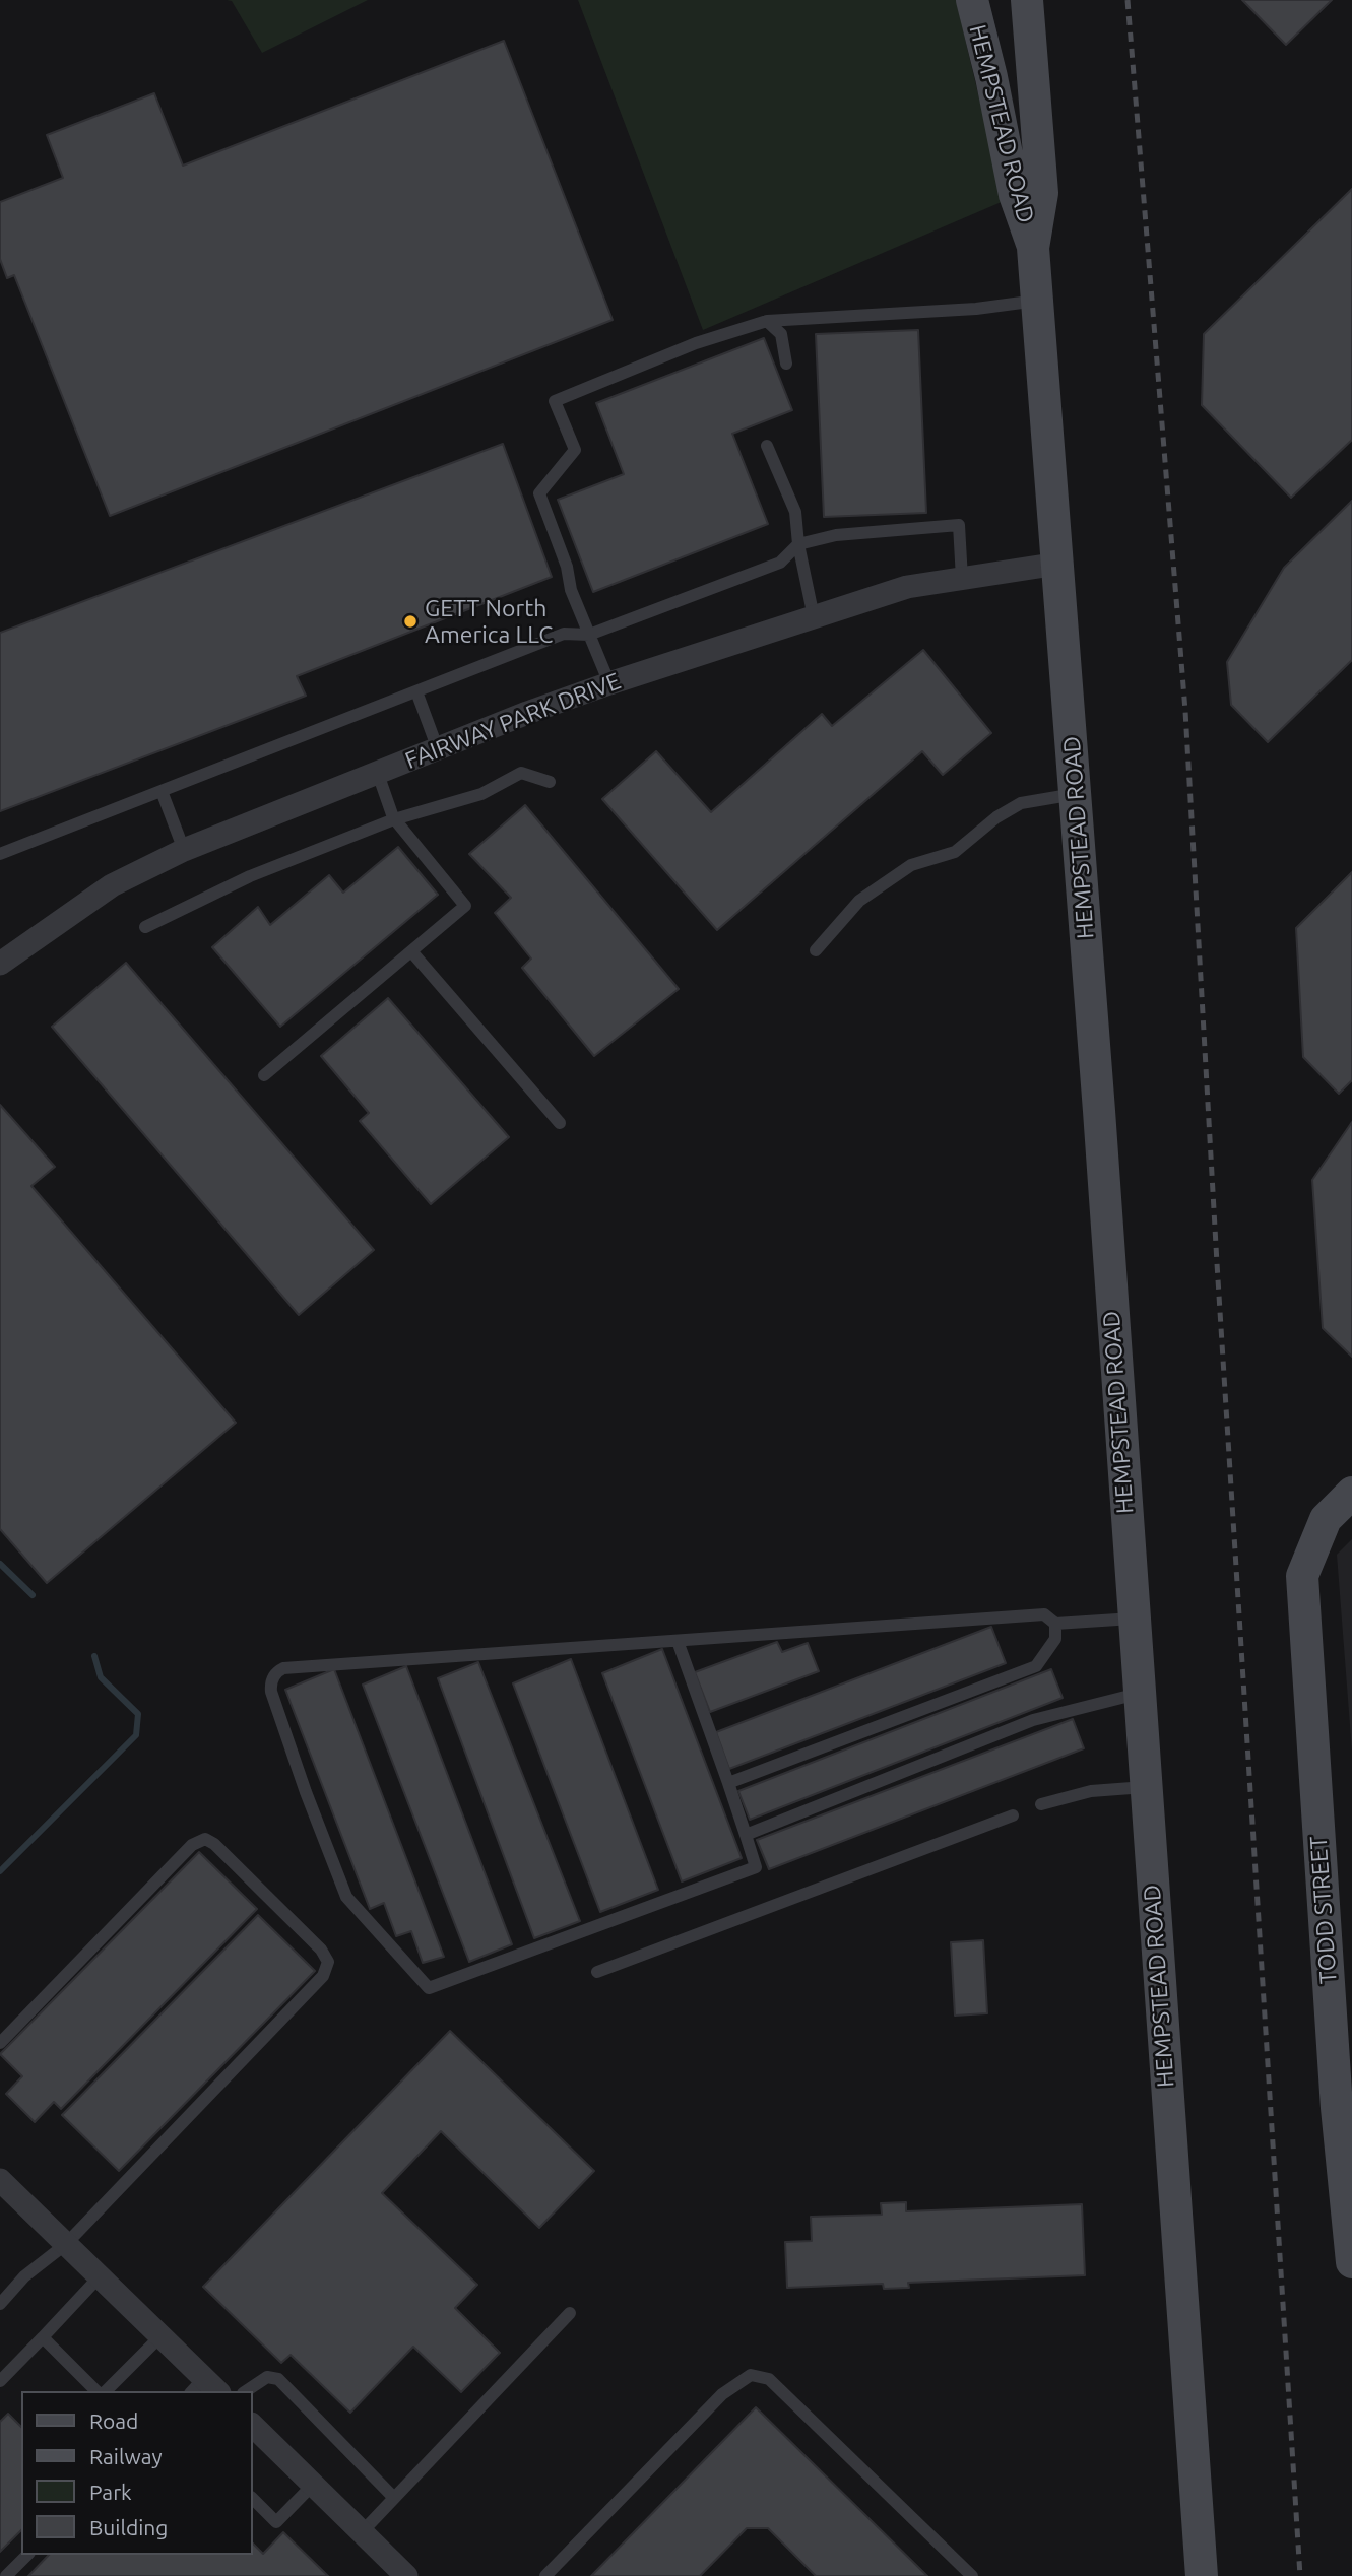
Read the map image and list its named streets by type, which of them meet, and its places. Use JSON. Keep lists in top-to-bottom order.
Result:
{
  "streets": {
    "main road": ["HEMPSTEAD ROAD", "TODD STREET"],
    "street": ["FAIRWAY PARK DRIVE"]
  },
  "crossings": [
    ["HEMPSTEAD ROAD", "FAIRWAY PARK DRIVE"]
  ],
  "places": ["GETT North America LLC"],
  "legend": [
    "Road",
    "Railway",
    "Park",
    "Building"
  ]
}
